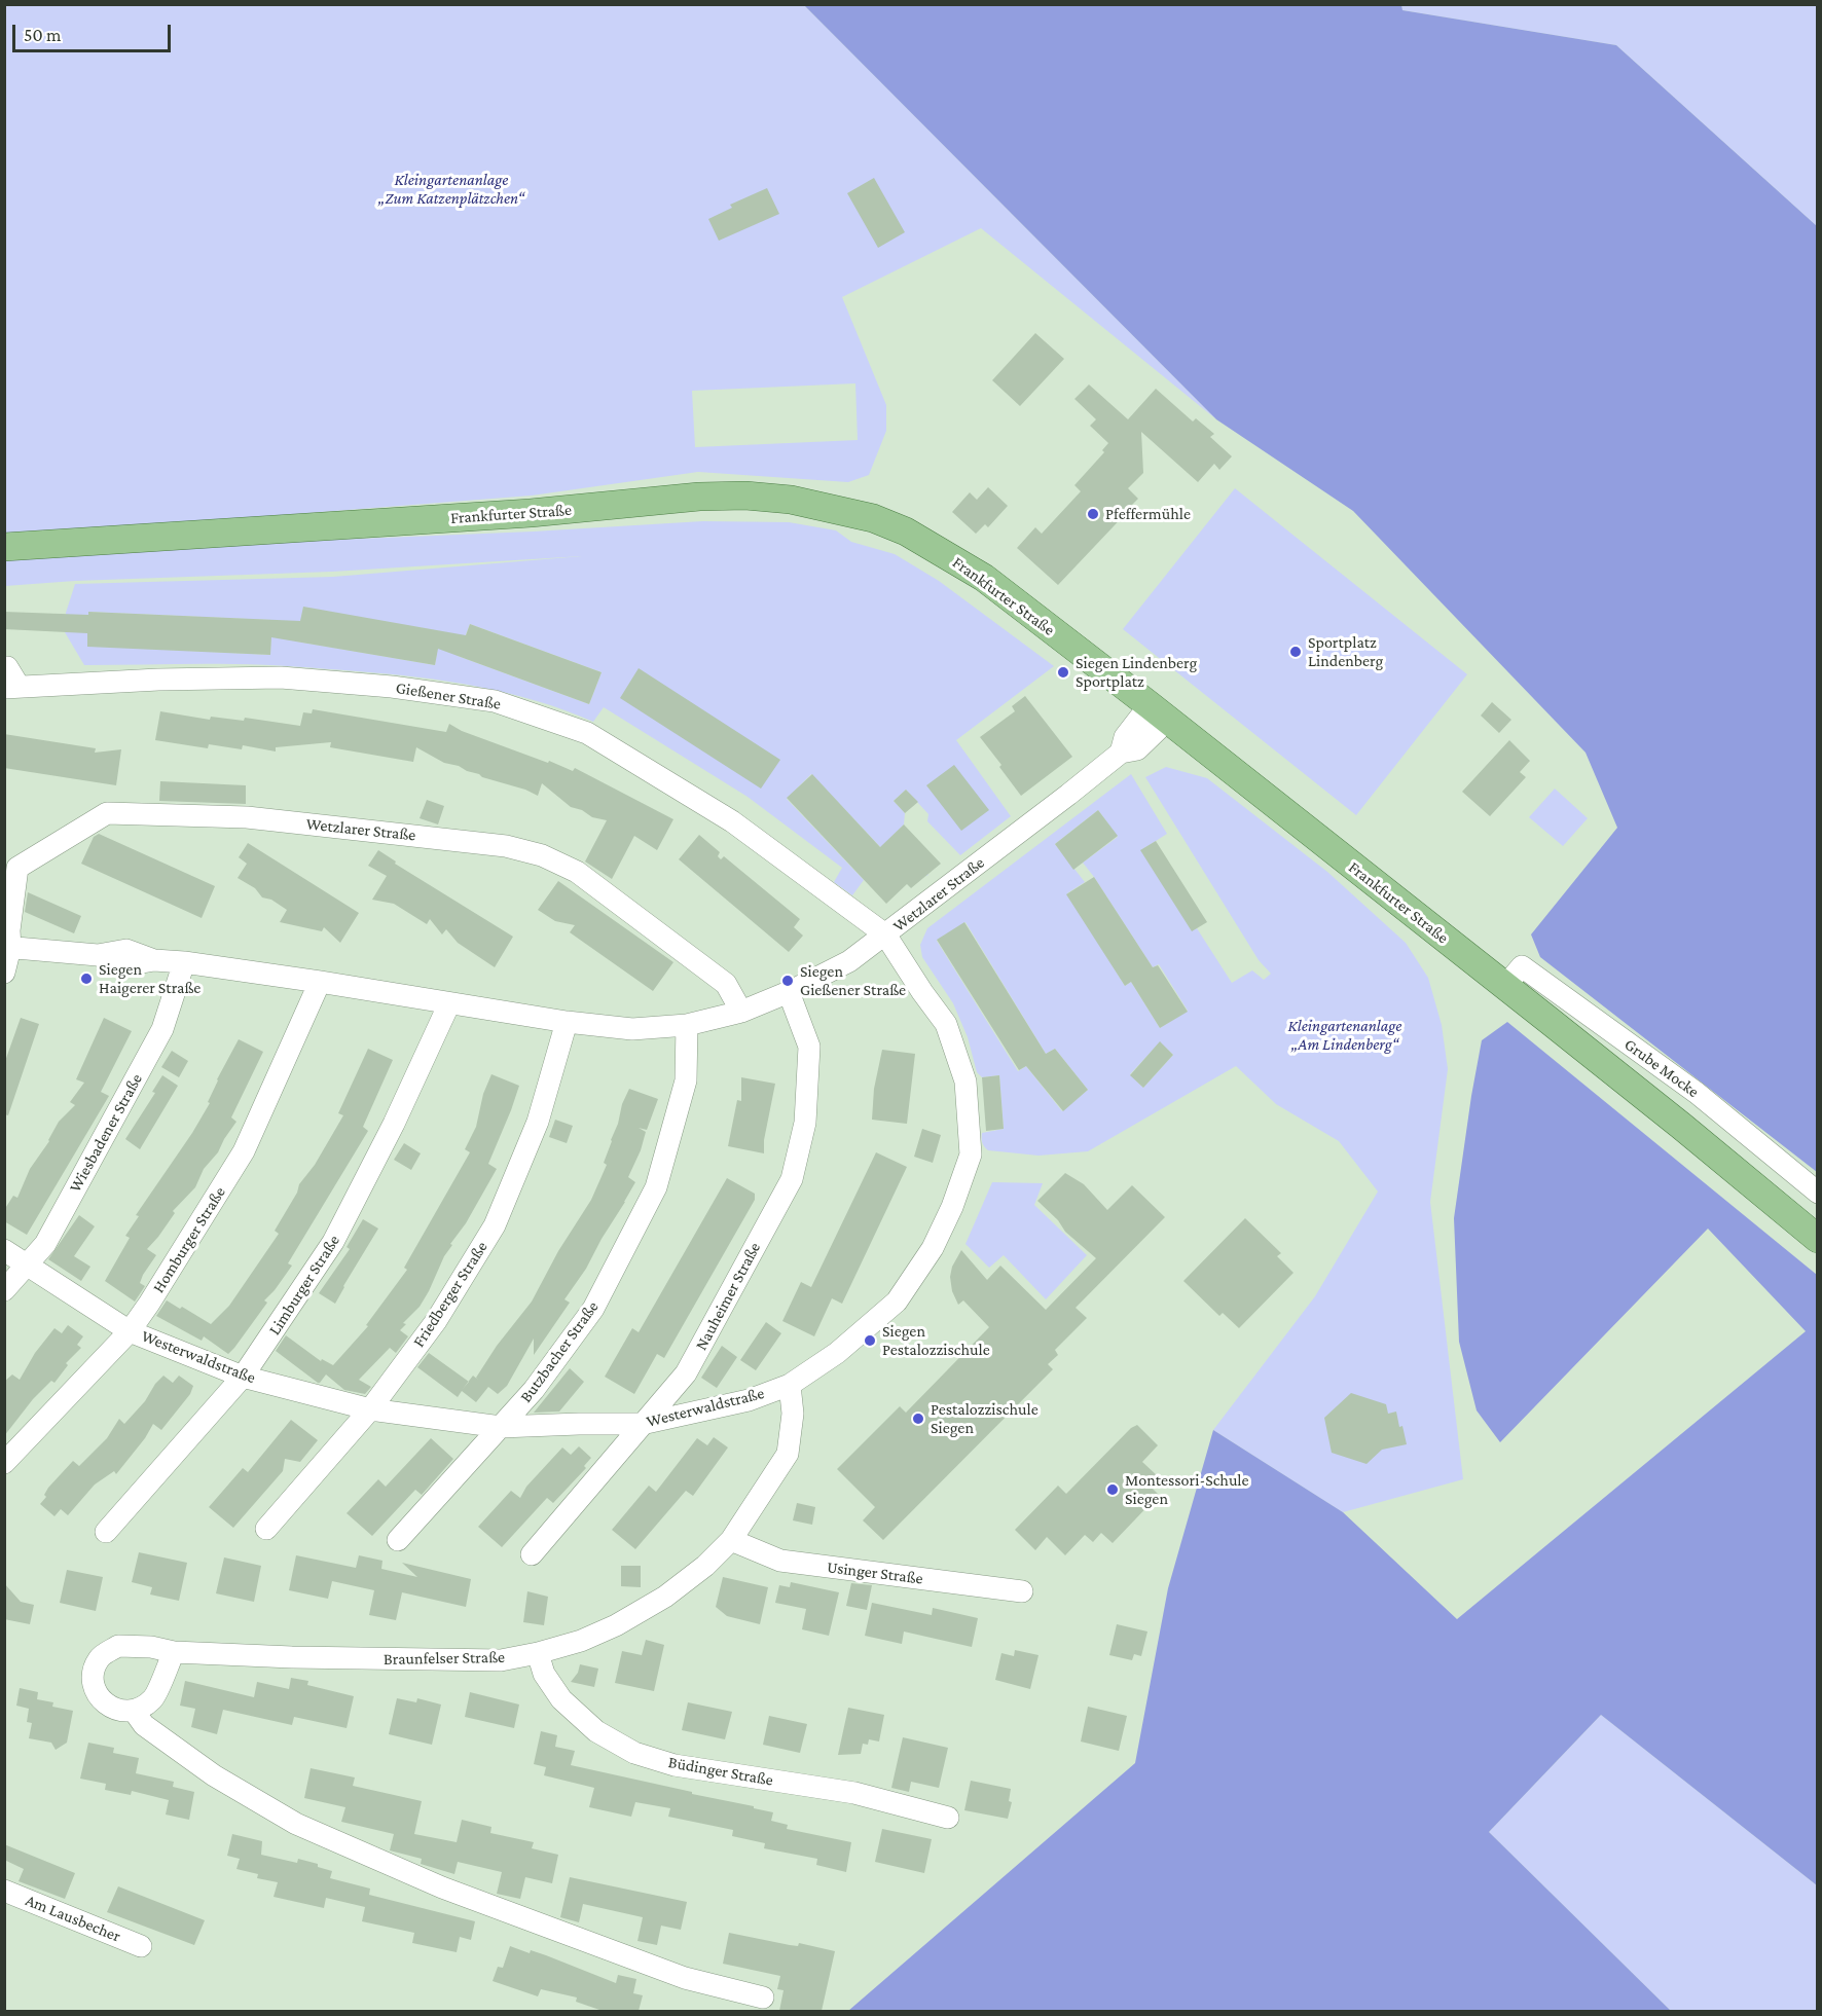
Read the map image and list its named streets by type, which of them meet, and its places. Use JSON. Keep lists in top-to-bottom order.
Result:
{
  "streets": {
    "main road": ["Frankfurter Straße"],
    "street": [
      "Gießener Straße",
      "Wetzlarer Straße",
      "Grube Mocke",
      "Wiesbadener Straße",
      "Homburger Straße",
      "Limburger Straße",
      "Friedberger Straße",
      "Nauheimer Straße",
      "Butzbacher Straße",
      "Westerwaldstraße",
      "Usinger Straße",
      "Braunfelser Straße",
      "Büdinger Straße",
      "Am Lausbecher"
    ]
  },
  "crossings": [
    ["Frankfurter Straße", "Wetzlarer Straße"],
    ["Frankfurter Straße", "Grube Mocke"],
    ["Gießener Straße", "Wetzlarer Straße"],
    ["Gießener Straße", "Westerwaldstraße"],
    ["Wetzlarer Straße", "Wiesbadener Straße"],
    ["Wetzlarer Straße", "Homburger Straße"],
    ["Wetzlarer Straße", "Limburger Straße"],
    ["Wetzlarer Straße", "Friedberger Straße"],
    ["Wetzlarer Straße", "Nauheimer Straße"],
    ["Wetzlarer Straße", "Butzbacher Straße"],
    ["Wetzlarer Straße", "Westerwaldstraße"],
    ["Wiesbadener Straße", "Westerwaldstraße"],
    ["Homburger Straße", "Westerwaldstraße"],
    ["Limburger Straße", "Westerwaldstraße"],
    ["Friedberger Straße", "Westerwaldstraße"],
    ["Nauheimer Straße", "Westerwaldstraße"],
    ["Butzbacher Straße", "Westerwaldstraße"],
    ["Westerwaldstraße", "Braunfelser Straße"],
    ["Usinger Straße", "Braunfelser Straße"],
    ["Braunfelser Straße", "Büdinger Straße"]
  ],
  "parks": ["Kleingartenanlage „Zum Katzenplätzchen“", "Kleingartenanlage „Am Lindenberg“"],
  "places": [
    "Pfeffermühle",
    "Sportplatz Lindenberg",
    "Siegen Lindenberg Sportplatz",
    "Siegen Haigerer Straße",
    "Siegen Gießener Straße",
    "Siegen Pestalozzischule",
    "Pestalozzischule Siegen",
    "Montessori-Schule Siegen"
  ],
  "scale_bar": "50 m"
}
